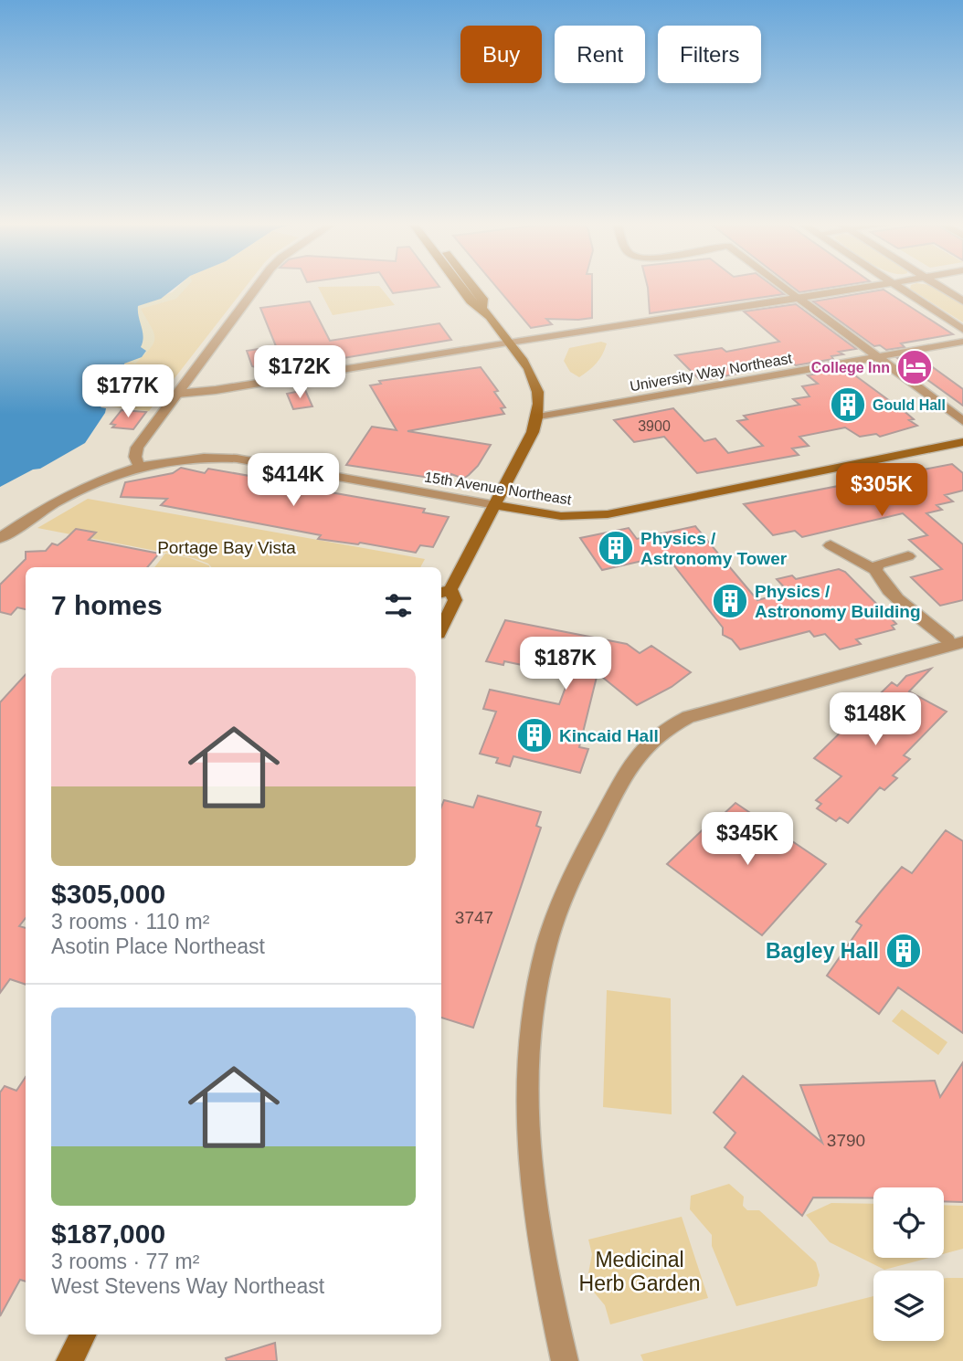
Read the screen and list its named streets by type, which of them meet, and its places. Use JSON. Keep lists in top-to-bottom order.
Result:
{
  "streets": {
    "main road": ["15th Avenue Northeast"],
    "street": ["University Way Northeast"]
  },
  "parks": ["Portage Bay Vista", "Medicinal Herb Garden"],
  "places": {
    "hotel": ["College Inn"],
    "building": [
      "Gould Hall",
      "Physics / Astronomy Tower",
      "Physics / Astronomy Building",
      "Kincaid Hall",
      "Bagley Hall"
    ]
  },
  "house_numbers": ["3900", "3747", "3790"],
  "page": {
    "chip": ["Buy", "Rent", "Filters"],
    "price": [
      "$172K",
      "$177K",
      "$414K",
      "$305K",
      "$187K",
      "$148K",
      "$345K"
    ],
    "heading": "7 homes",
    "list": [
      {
        "name": "$305,000",
        "note": "3 rooms · 110 m² · Asotin Place Northeast"
      },
      {
        "name": "$187,000",
        "note": "3 rooms · 77 m² · West Stevens Way Northeast"
      }
    ]
  }
}
